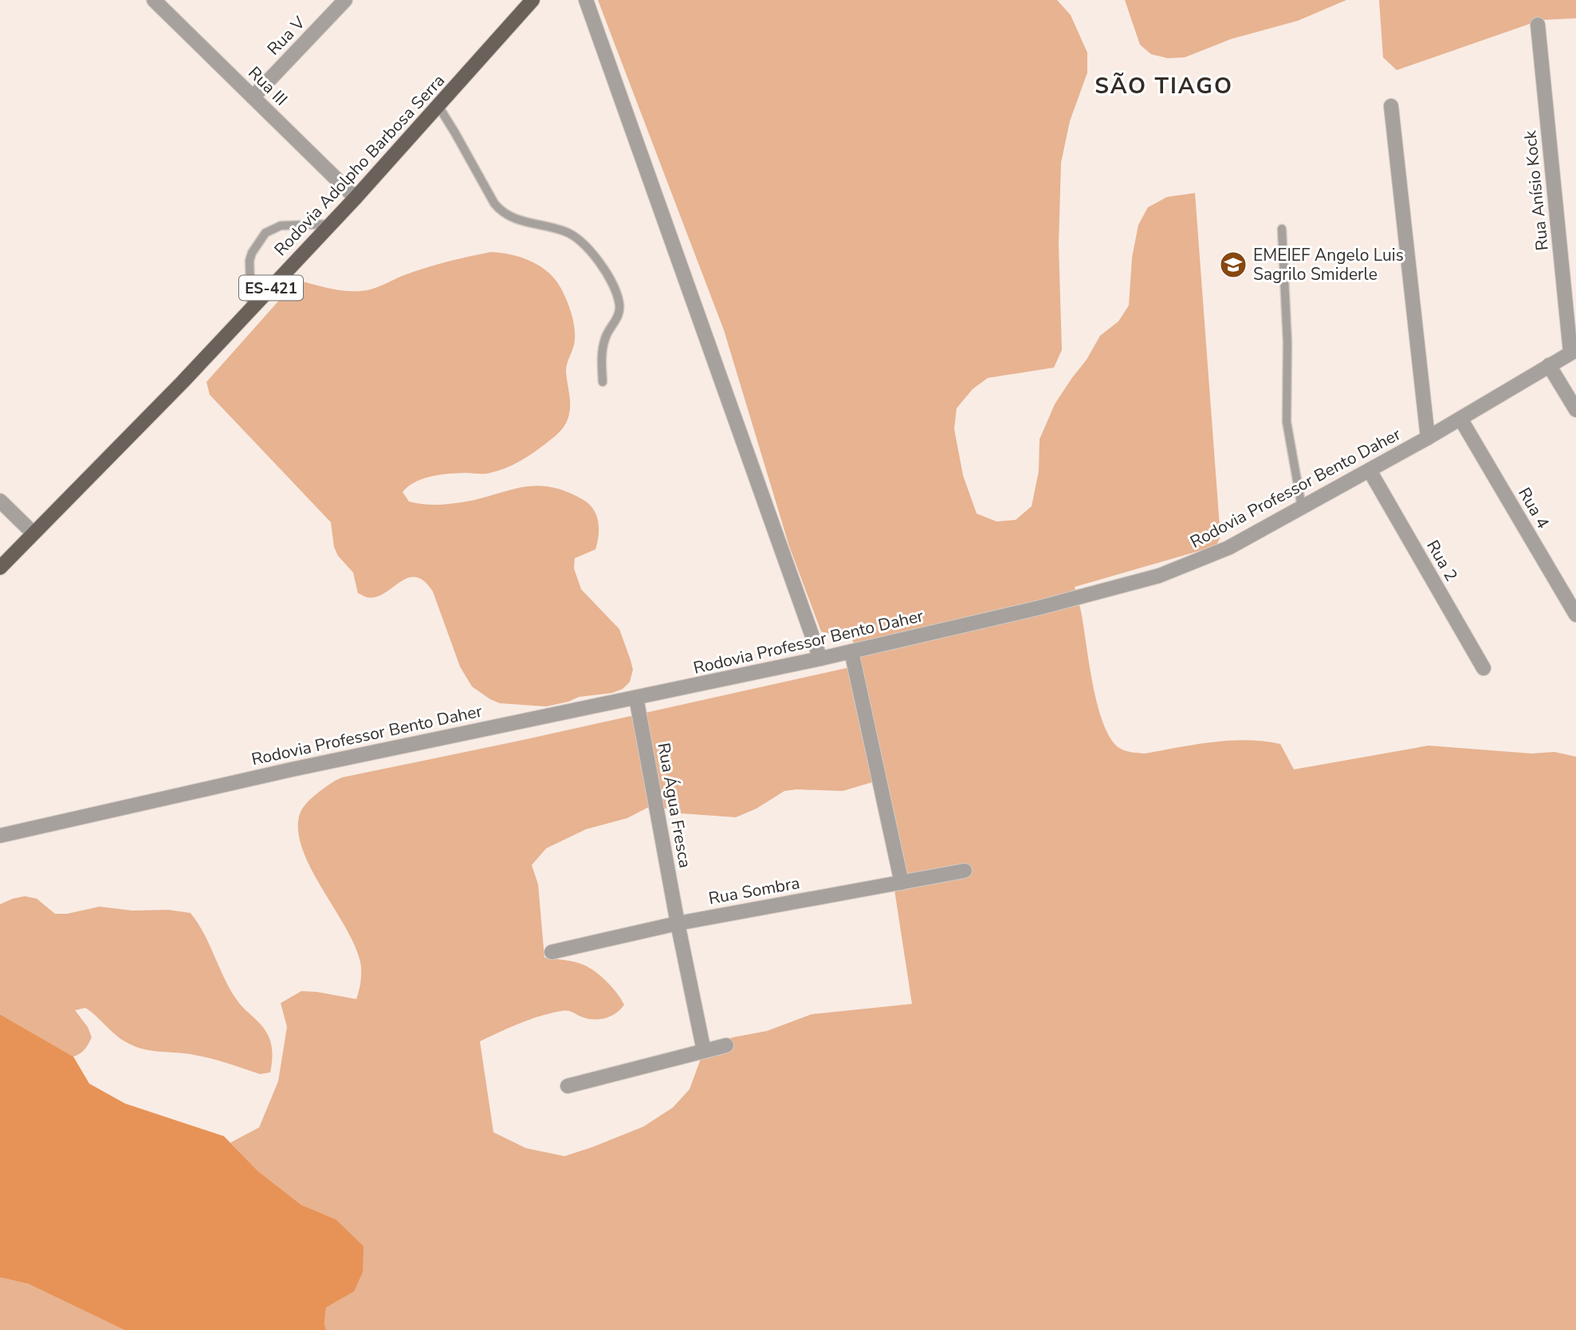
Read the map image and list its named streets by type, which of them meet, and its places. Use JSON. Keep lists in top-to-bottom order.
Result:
{
  "streets": {
    "main road": ["Rodovia Adolpho Barbosa Serra", "ES-421"],
    "street": [
      "Rua V",
      "Rua III",
      "Rua Anísio Kock",
      "Rodovia Professor Bento Daher",
      "Rua 4",
      "Rua 2",
      "Rua Água Fresca",
      "Rua Sombra"
    ]
  },
  "crossings": [
    ["Rua V", "Rua III"],
    ["Rua III", "Rodovia Adolpho Barbosa Serra"],
    ["Rua Anísio Kock", "Rodovia Professor Bento Daher"],
    ["Rodovia Professor Bento Daher", "Rua 4"],
    ["Rodovia Professor Bento Daher", "Rua 2"],
    ["Rodovia Professor Bento Daher", "Rua Água Fresca"],
    ["Rua Água Fresca", "Rua Sombra"]
  ],
  "districts": ["SÃO TIAGO"],
  "places": {
    "school or university": ["EMEIEF Angelo Luis Sagrilo Smiderle"]
  }
}
